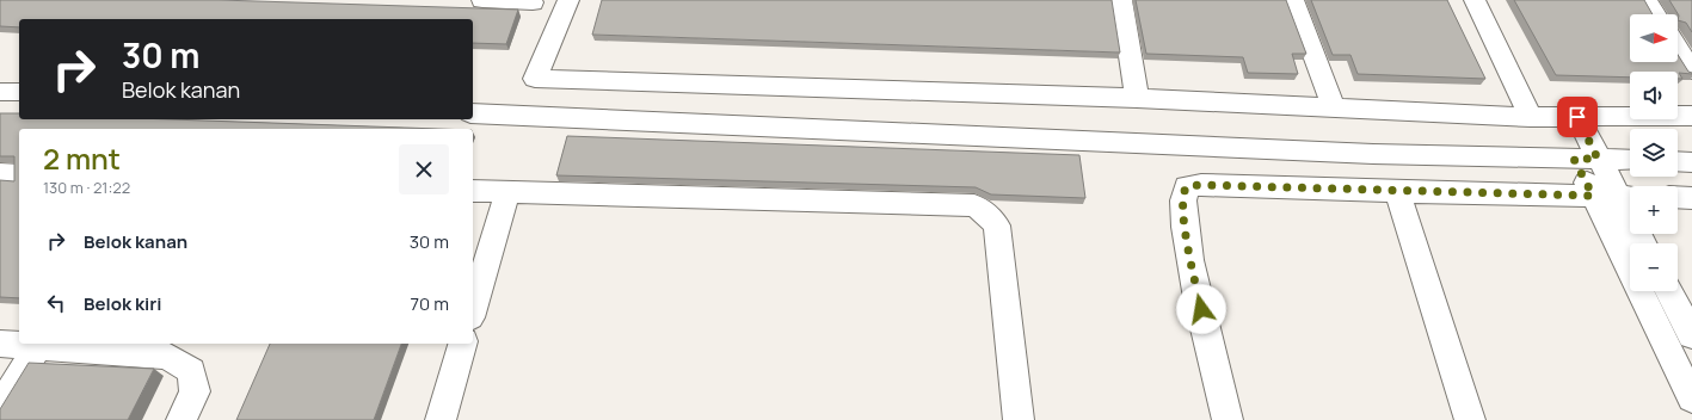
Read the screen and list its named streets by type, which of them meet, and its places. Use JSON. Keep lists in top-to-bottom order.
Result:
{
  "north": "right",
  "page": {
    "map_buttons": ["+", "−"],
    "turn": ["30 m", "Belok kanan"],
    "heading": ["2 mnt", "130 m · 21:22"],
    "list": [
      {
        "name": "Belok kanan",
        "value": "30 m"
      },
      {
        "name": "Belok kiri",
        "value": "70 m"
      }
    ]
  }
}
